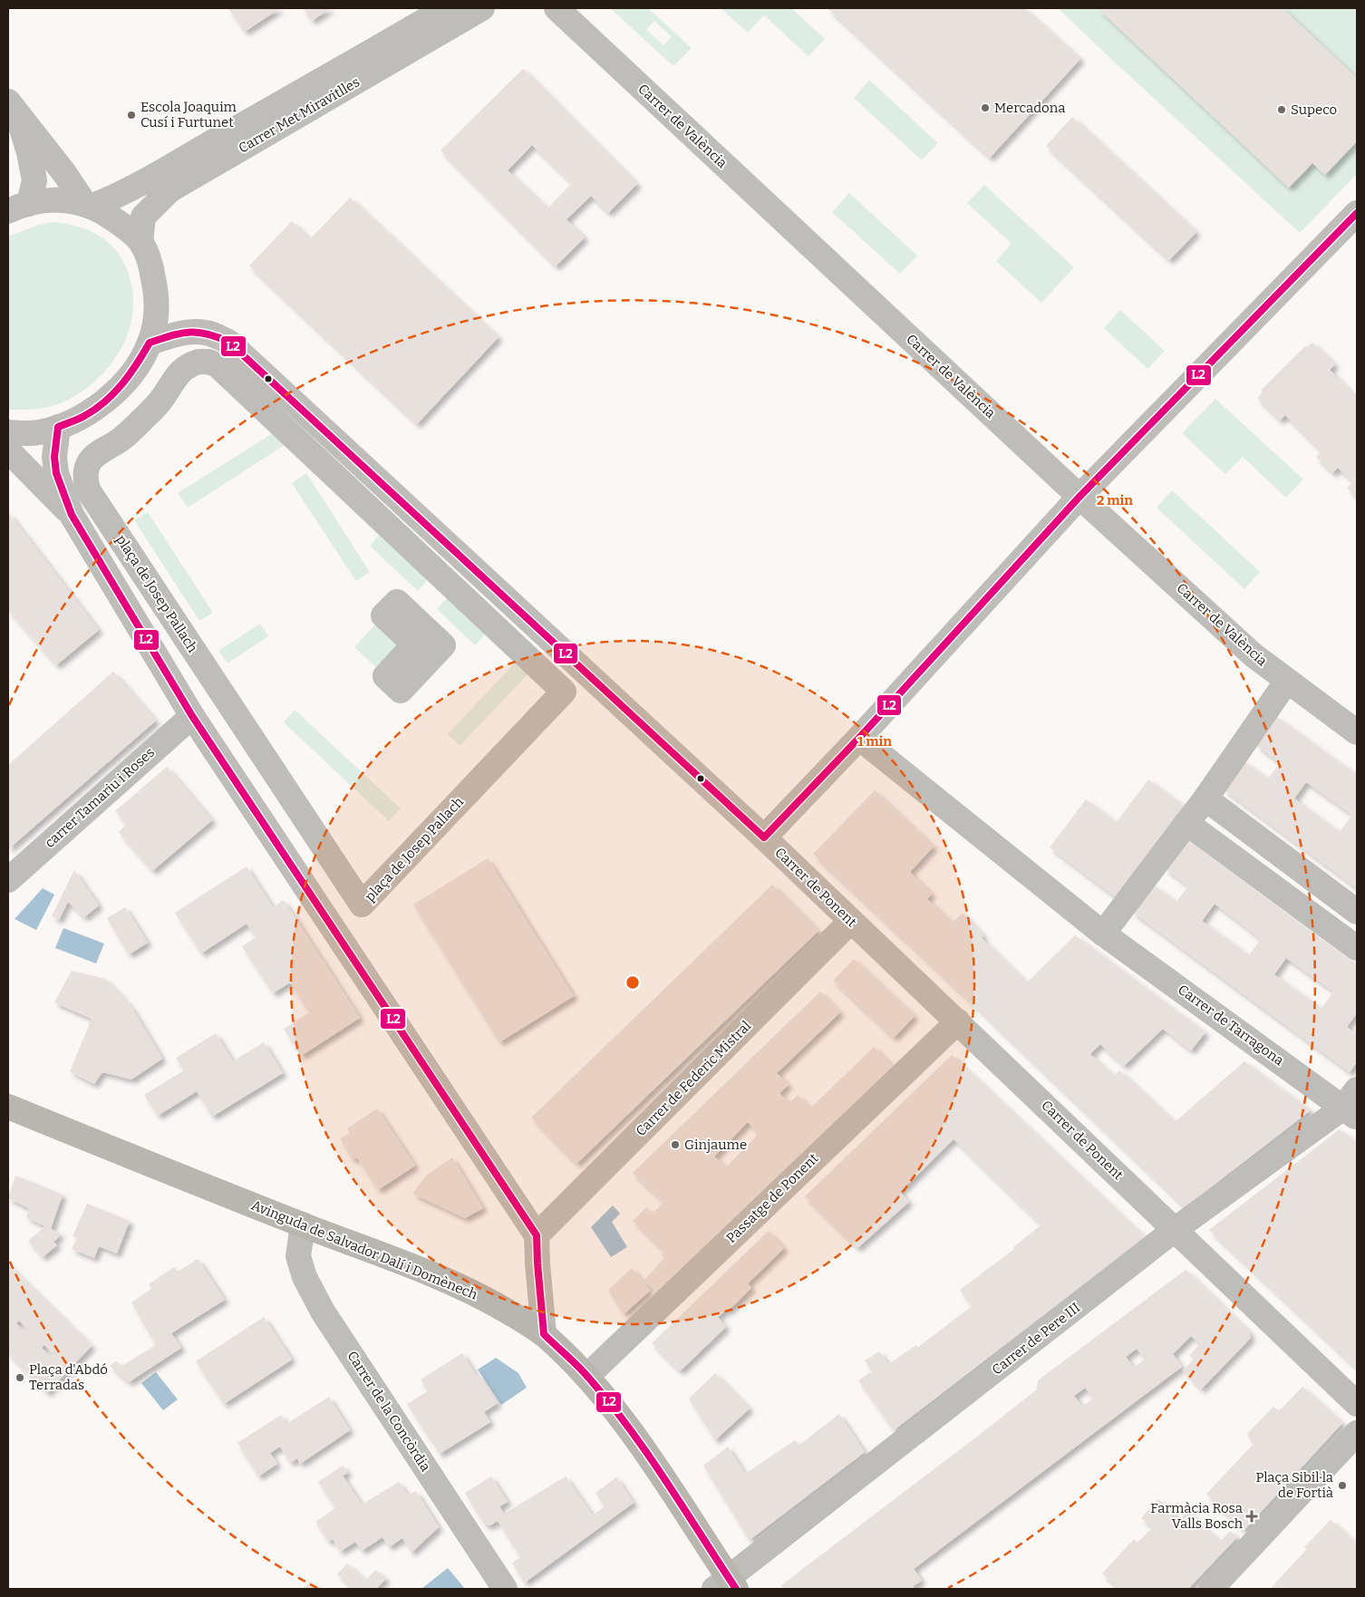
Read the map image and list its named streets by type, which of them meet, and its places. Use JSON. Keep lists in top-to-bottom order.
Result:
{
  "streets": {
    "main road": ["Avinguda de Salvador Dalí i Domènech"],
    "street": [
      "Carrer Met Miravitlles",
      "Carrer de València",
      "plaça de Josep Pallach",
      "carrer Tamariu i Roses",
      "Carrer de Ponent",
      "Carrer de Tarragona",
      "Carrer de Federic Mistral",
      "Passatge de Ponent",
      "Carrer de Pere III",
      "Carrer de la Concòrdia"
    ]
  },
  "crossings": [
    ["Carrer de Ponent", "Carrer de Federic Mistral"],
    ["Carrer de Ponent", "Passatge de Ponent"],
    ["Carrer de Ponent", "Carrer de Pere III"],
    ["Carrer de Tarragona", "Carrer de Pere III"],
    ["Passatge de Ponent", "Avinguda de Salvador Dalí i Domènech"],
    ["Avinguda de Salvador Dalí i Domènech", "Carrer de Pere III"],
    ["Avinguda de Salvador Dalí i Domènech", "Carrer de la Concòrdia"]
  ],
  "places": {
    "other": [
      "Mercadona",
      "Supeco",
      "Escola Joaquim Cusí i Furtunet",
      "Ginjaume",
      "Plaça d'Abdó Terradas",
      "Plaça Sibil·la de Fortià"
    ],
    "health": ["Farmàcia Rosa Valls Bosch"]
  },
  "lines": ["transit line L2"],
  "rings": ["2 min", "1 min"]
}
